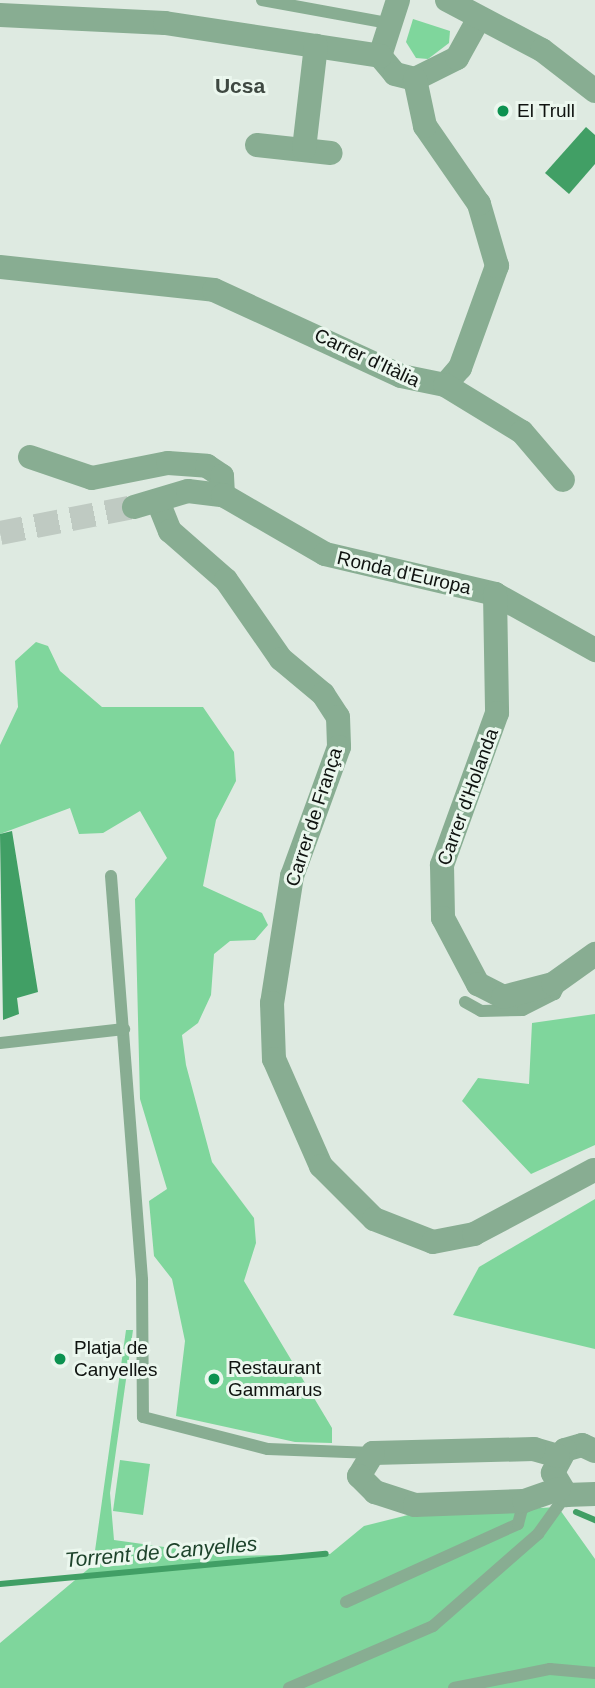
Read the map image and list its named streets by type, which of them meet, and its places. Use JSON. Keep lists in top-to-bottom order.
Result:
{
  "streets": {
    "street": [
      "Carrer d'Itàlia",
      "Ronda d'Europa",
      "Carrer d'Holanda",
      "Carrer de França"
    ]
  },
  "crossings": [
    ["Ronda d'Europa", "Carrer d'Holanda"],
    ["Ronda d'Europa", "Carrer de França"]
  ],
  "districts": ["Ucsa"],
  "water": ["Torrent de Canyelles"],
  "places": ["El Trull", "Platja de Canyelles", "Restaurant Gammarus"]
}
